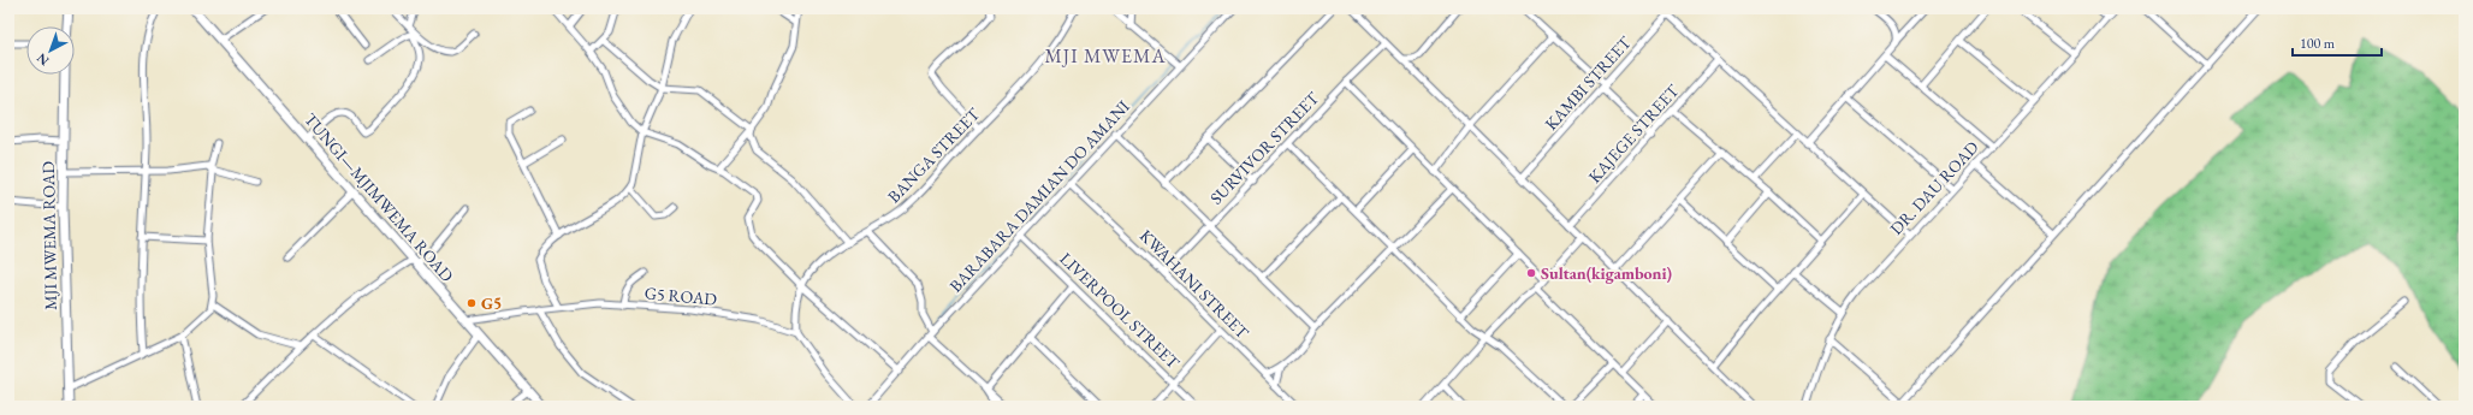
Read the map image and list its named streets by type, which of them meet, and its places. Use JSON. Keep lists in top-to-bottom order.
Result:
{
  "streets": {
    "street": [
      "KAMBI STREET",
      "KAJEGE STREET",
      "SURVIVOR STREET",
      "BANGA STREET",
      "DR. DAU ROAD",
      "BARABARA DAMIAN DO AMANI",
      "TUNGI—MJIMWEMA ROAD",
      "MJI MWEMA ROAD",
      "KWAHANI STREET",
      "G5 ROAD",
      "LIVERPOOL STREET"
    ]
  },
  "crossings": [
    ["SURVIVOR STREET", "KWAHANI STREET"],
    ["BANGA STREET", "G5 ROAD"],
    ["BARABARA DAMIAN DO AMANI", "KWAHANI STREET"],
    ["BARABARA DAMIAN DO AMANI", "LIVERPOOL STREET"],
    ["TUNGI—MJIMWEMA ROAD", "G5 ROAD"]
  ],
  "districts": ["MJI MWEMA"],
  "places": ["Sultan(kigamboni)", "G5"],
  "scale_bar": "100 m",
  "north": "bottom left"
}
